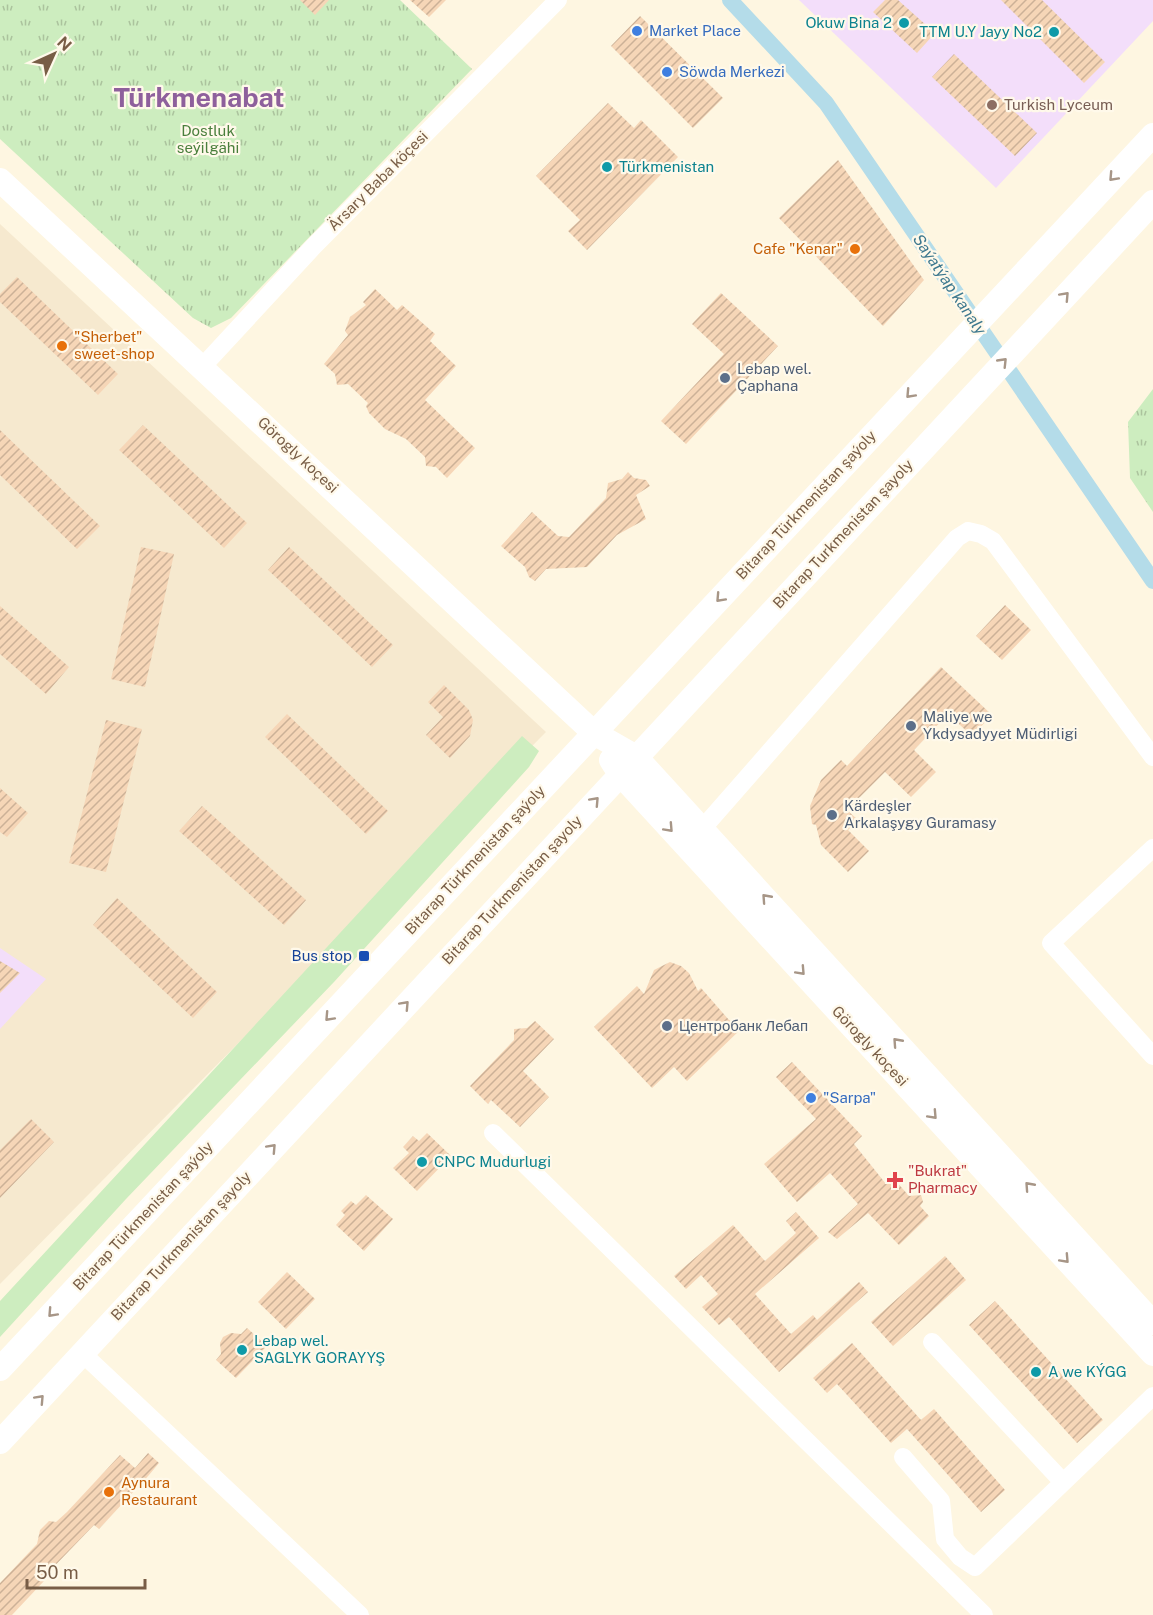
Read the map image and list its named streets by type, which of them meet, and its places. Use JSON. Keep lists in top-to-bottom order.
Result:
{
  "streets": {
    "main road": ["Görogly koçesi", "Bitarap Türkmenistan şaýoly", "Bitarap Turkmenistan şayoly"],
    "street": ["Ärsary Baba köçesi"]
  },
  "crossings": [
    ["Ärsary Baba köçesi", "Görogly koçesi"],
    ["Görogly koçesi", "Bitarap Türkmenistan şaýoly"],
    ["Görogly koçesi", "Bitarap Turkmenistan şayoly"]
  ],
  "one_way": ["Bitarap Türkmenistan şaýoly", "Bitarap Turkmenistan şayoly"],
  "districts": ["Türkmenabat"],
  "water": ["Saýatýap kanaly"],
  "parks": ["Dostluk seýilgähi"],
  "places": {
    "other": [
      "Okuw Bina 2",
      "Market Place",
      "TTM U.Y Jayy No2",
      "Söwda Merkezi",
      "Turkish Lyceum",
      "Türkmenistan",
      "Cafe \"Kenar\"",
      "\"Sherbet\" sweet-shop",
      "Lebap wel. Çaphana",
      "Maliye we Ykdysadyyet Müdirligi",
      "Kärdeşler Arkalaşygy Guramasy",
      "Центробанк Лебап",
      "\"Sarpa\"",
      "CNPC Mudurlugi",
      "Lebap wel. SAGLYK GORAYYŞ",
      "A we KÝGG",
      "Aynura Restaurant"
    ],
    "transit": ["Bus stop"],
    "health": ["\"Bukrat\" Pharmacy"]
  },
  "scale_bar": "50 m",
  "north": "top right"
}
